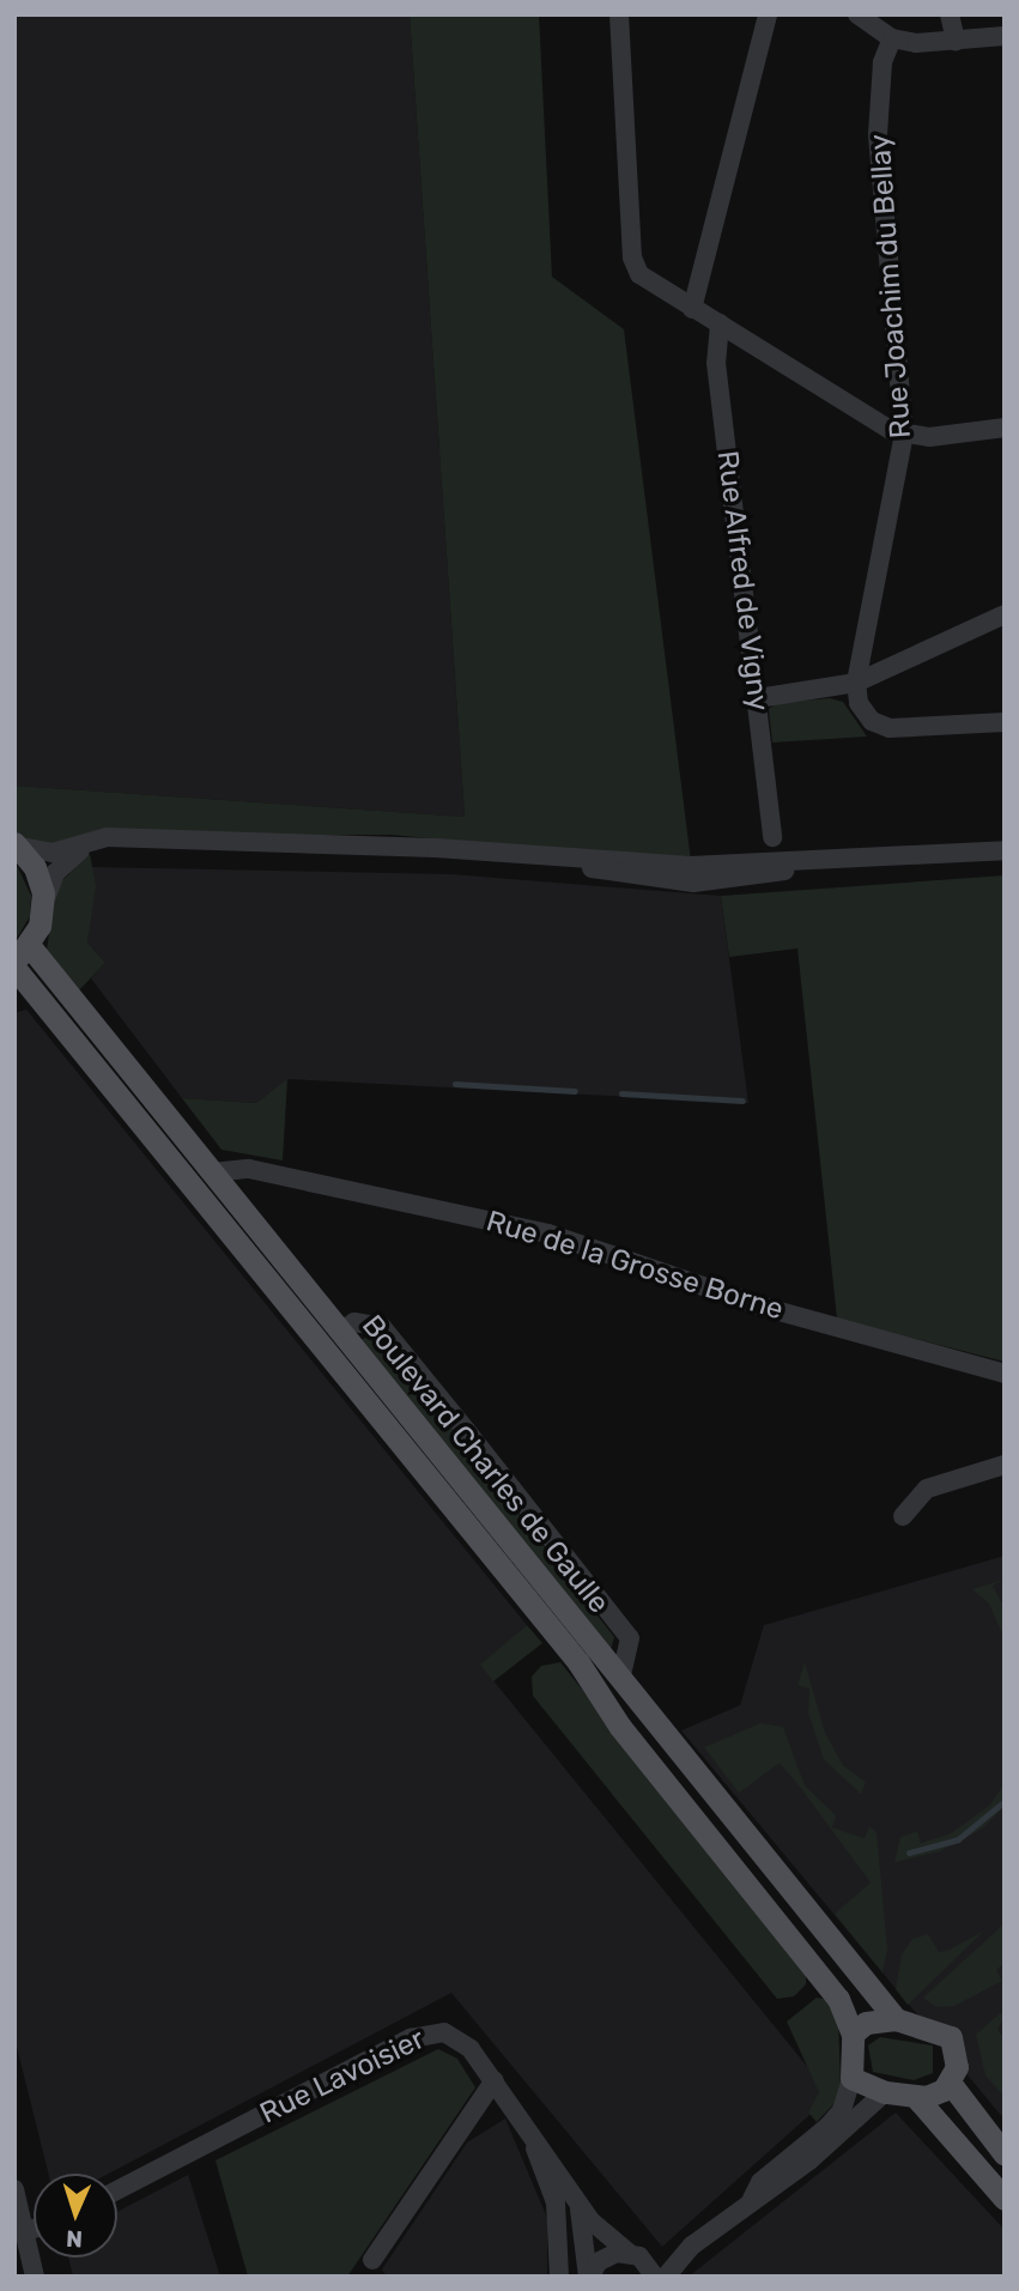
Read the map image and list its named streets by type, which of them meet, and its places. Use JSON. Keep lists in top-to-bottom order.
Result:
{
  "streets": {
    "main road": ["Boulevard Charles de Gaulle"],
    "street": [
      "Rue Joachim du Bellay",
      "Rue Alfred de Vigny",
      "Rue de la Grosse Borne",
      "Rue Lavoisier"
    ]
  },
  "crossings": [
    ["Rue de la Grosse Borne", "Boulevard Charles de Gaulle"]
  ],
  "north": "bottom"
}
